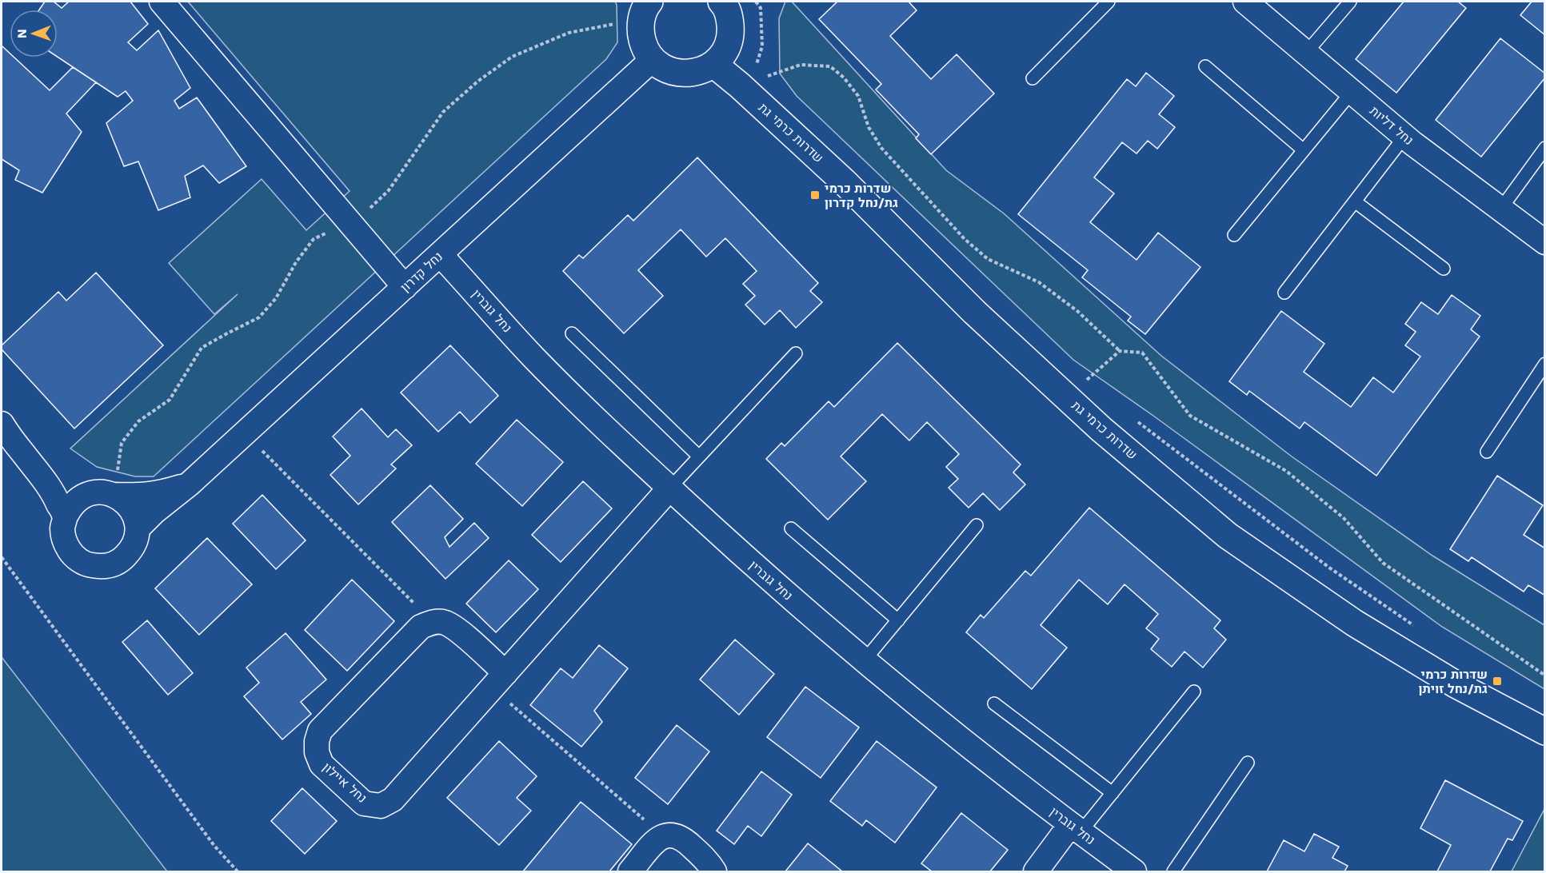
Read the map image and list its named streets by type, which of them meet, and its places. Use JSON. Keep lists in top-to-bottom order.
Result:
{
  "streets": {
    "street": [
      "נחל דליות",
      "שדרות כרמי גת",
      "נחל קדרון",
      "נחל גוברין",
      "נחל איילון"
    ]
  },
  "crossings": [
    ["נחל קדרון", "נחל גוברין"],
    ["נחל גוברין", "נחל איילון"]
  ],
  "places": {
    "transit": ["שדרות כרמי גת/נחל קדרון", "שדרות כרמי גת/נחל זויתן"]
  },
  "north": "left"
}
